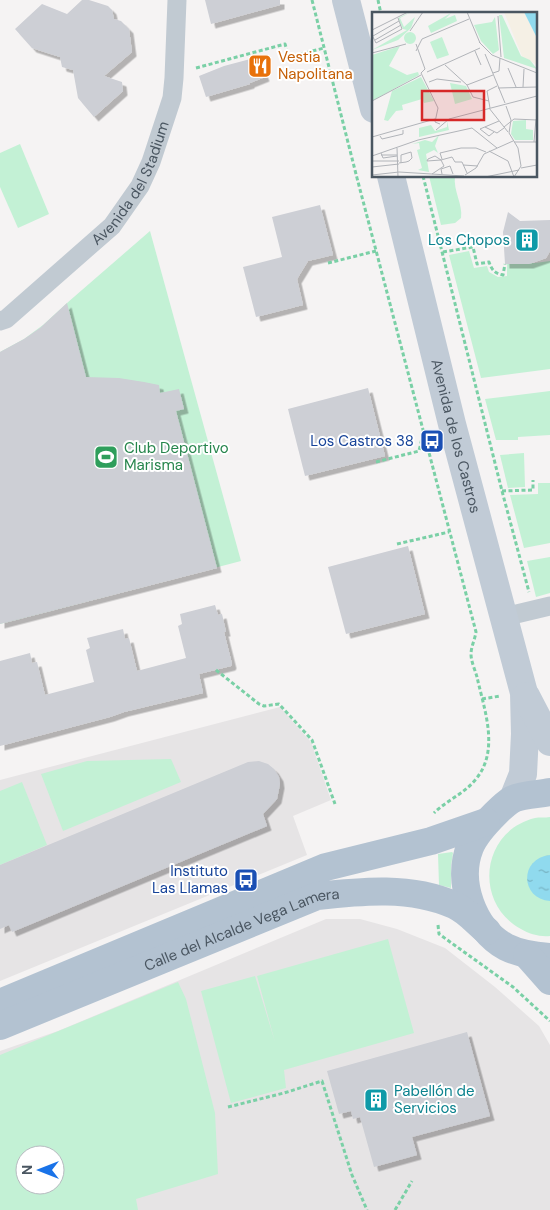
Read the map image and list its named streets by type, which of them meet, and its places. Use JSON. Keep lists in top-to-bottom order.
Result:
{
  "streets": {
    "main road": ["Avenida de los Castros", "Calle del Alcalde Vega Lamera"],
    "street": ["Avenida del Stadium"]
  },
  "places": {
    "restaurant": ["Vestia Napolitana"],
    "building": ["Los Chopos", "Pabellón de Servicios"],
    "bus stop": ["Los Castros 38", "Instituto Las Llamas"],
    "sports": ["Club Deportivo Marisma"]
  },
  "north": "left"
}
